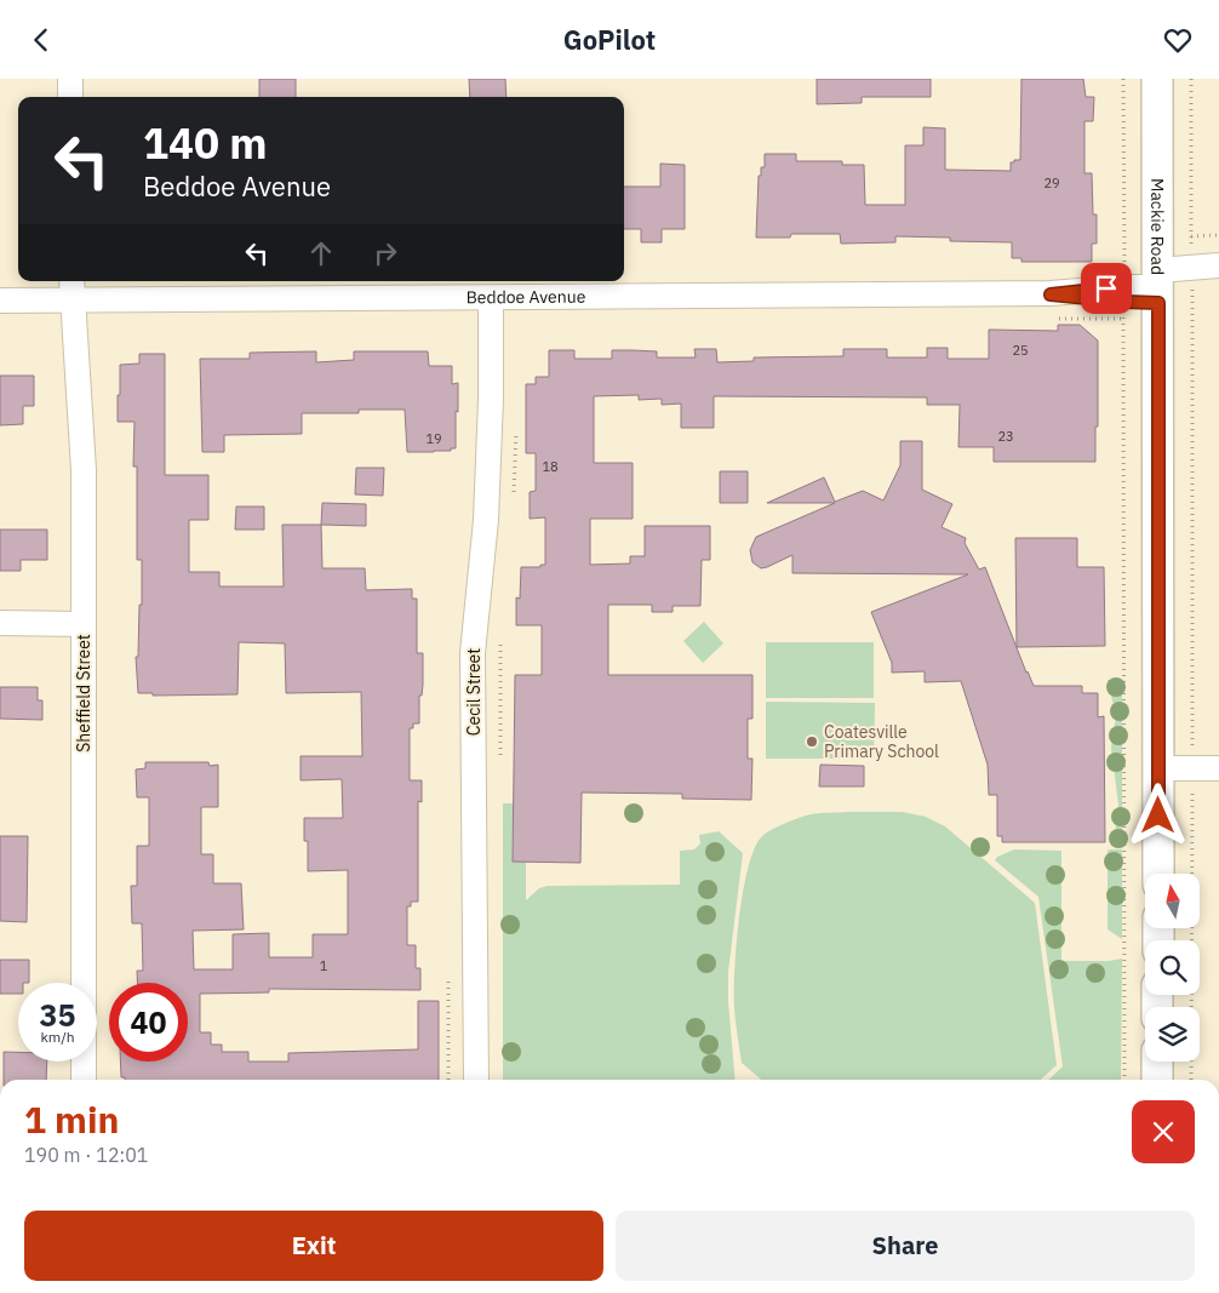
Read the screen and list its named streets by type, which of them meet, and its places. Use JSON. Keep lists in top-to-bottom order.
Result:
{
  "streets": {
    "street": [
      "Mackie Road",
      "Beddoe Avenue",
      "Cecil Street",
      "Sheffield Street"
    ]
  },
  "crossings": [
    ["Mackie Road", "Beddoe Avenue"],
    ["Beddoe Avenue", "Cecil Street"],
    ["Beddoe Avenue", "Sheffield Street"]
  ],
  "places": ["Coatesville Primary School"],
  "house_numbers": [
    "29",
    "25",
    "23",
    "19",
    "18",
    "1"
  ],
  "north": "top",
  "page": {
    "header": "GoPilot",
    "turn": ["140 m", "Beddoe Avenue"],
    "speed": "35 km/h",
    "limit": "40",
    "heading": ["1 min", "190 m · 12:01"],
    "buttons": ["Exit", "Share"]
  }
}
